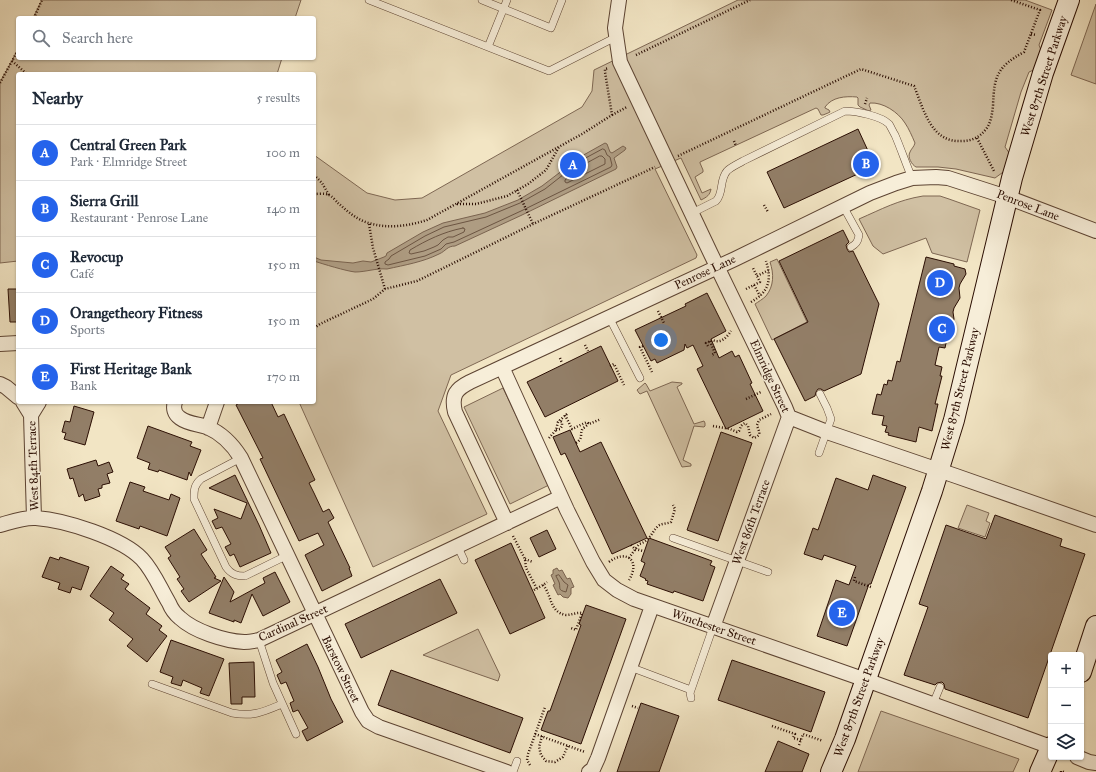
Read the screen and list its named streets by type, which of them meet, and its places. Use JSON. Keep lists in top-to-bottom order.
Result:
{
  "streets": {
    "main road": ["West 87th Street Parkway"],
    "street": [
      "Penrose Lane",
      "Elmridge Street",
      "West 84th Terrace",
      "West 86th Terrace",
      "Cardinal Street",
      "Winchester Street",
      "Barstow Street"
    ]
  },
  "crossings": [
    ["West 87th Street Parkway", "Penrose Lane"],
    ["West 87th Street Parkway", "Elmridge Street"],
    ["West 87th Street Parkway", "Winchester Street"],
    ["Penrose Lane", "Elmridge Street"],
    ["Penrose Lane", "Cardinal Street"],
    ["Penrose Lane", "Winchester Street"],
    ["Elmridge Street", "West 86th Terrace"],
    ["West 84th Terrace", "Cardinal Street"],
    ["West 86th Terrace", "Winchester Street"],
    ["Cardinal Street", "Winchester Street"],
    ["Cardinal Street", "Barstow Street"]
  ],
  "page": {
    "search": "Search here",
    "heading": ["Nearby", "5 results"],
    "list": [
      {
        "mark": "A",
        "name": "Central Green Park",
        "note": "Park · Elmridge Street",
        "value": "100 m"
      },
      {
        "mark": "B",
        "name": "Sierra Grill",
        "note": "Restaurant · Penrose Lane",
        "value": "140 m"
      },
      {
        "mark": "C",
        "name": "Revocup",
        "note": "Café",
        "value": "150 m"
      },
      {
        "mark": "D",
        "name": "Orangetheory Fitness",
        "note": "Sports",
        "value": "150 m"
      },
      {
        "mark": "E",
        "name": "First Heritage Bank",
        "note": "Bank",
        "value": "170 m"
      }
    ],
    "pins": [
      "B",
      "A",
      "D",
      "C",
      "E"
    ],
    "map_buttons": ["+", "−"]
  }
}
